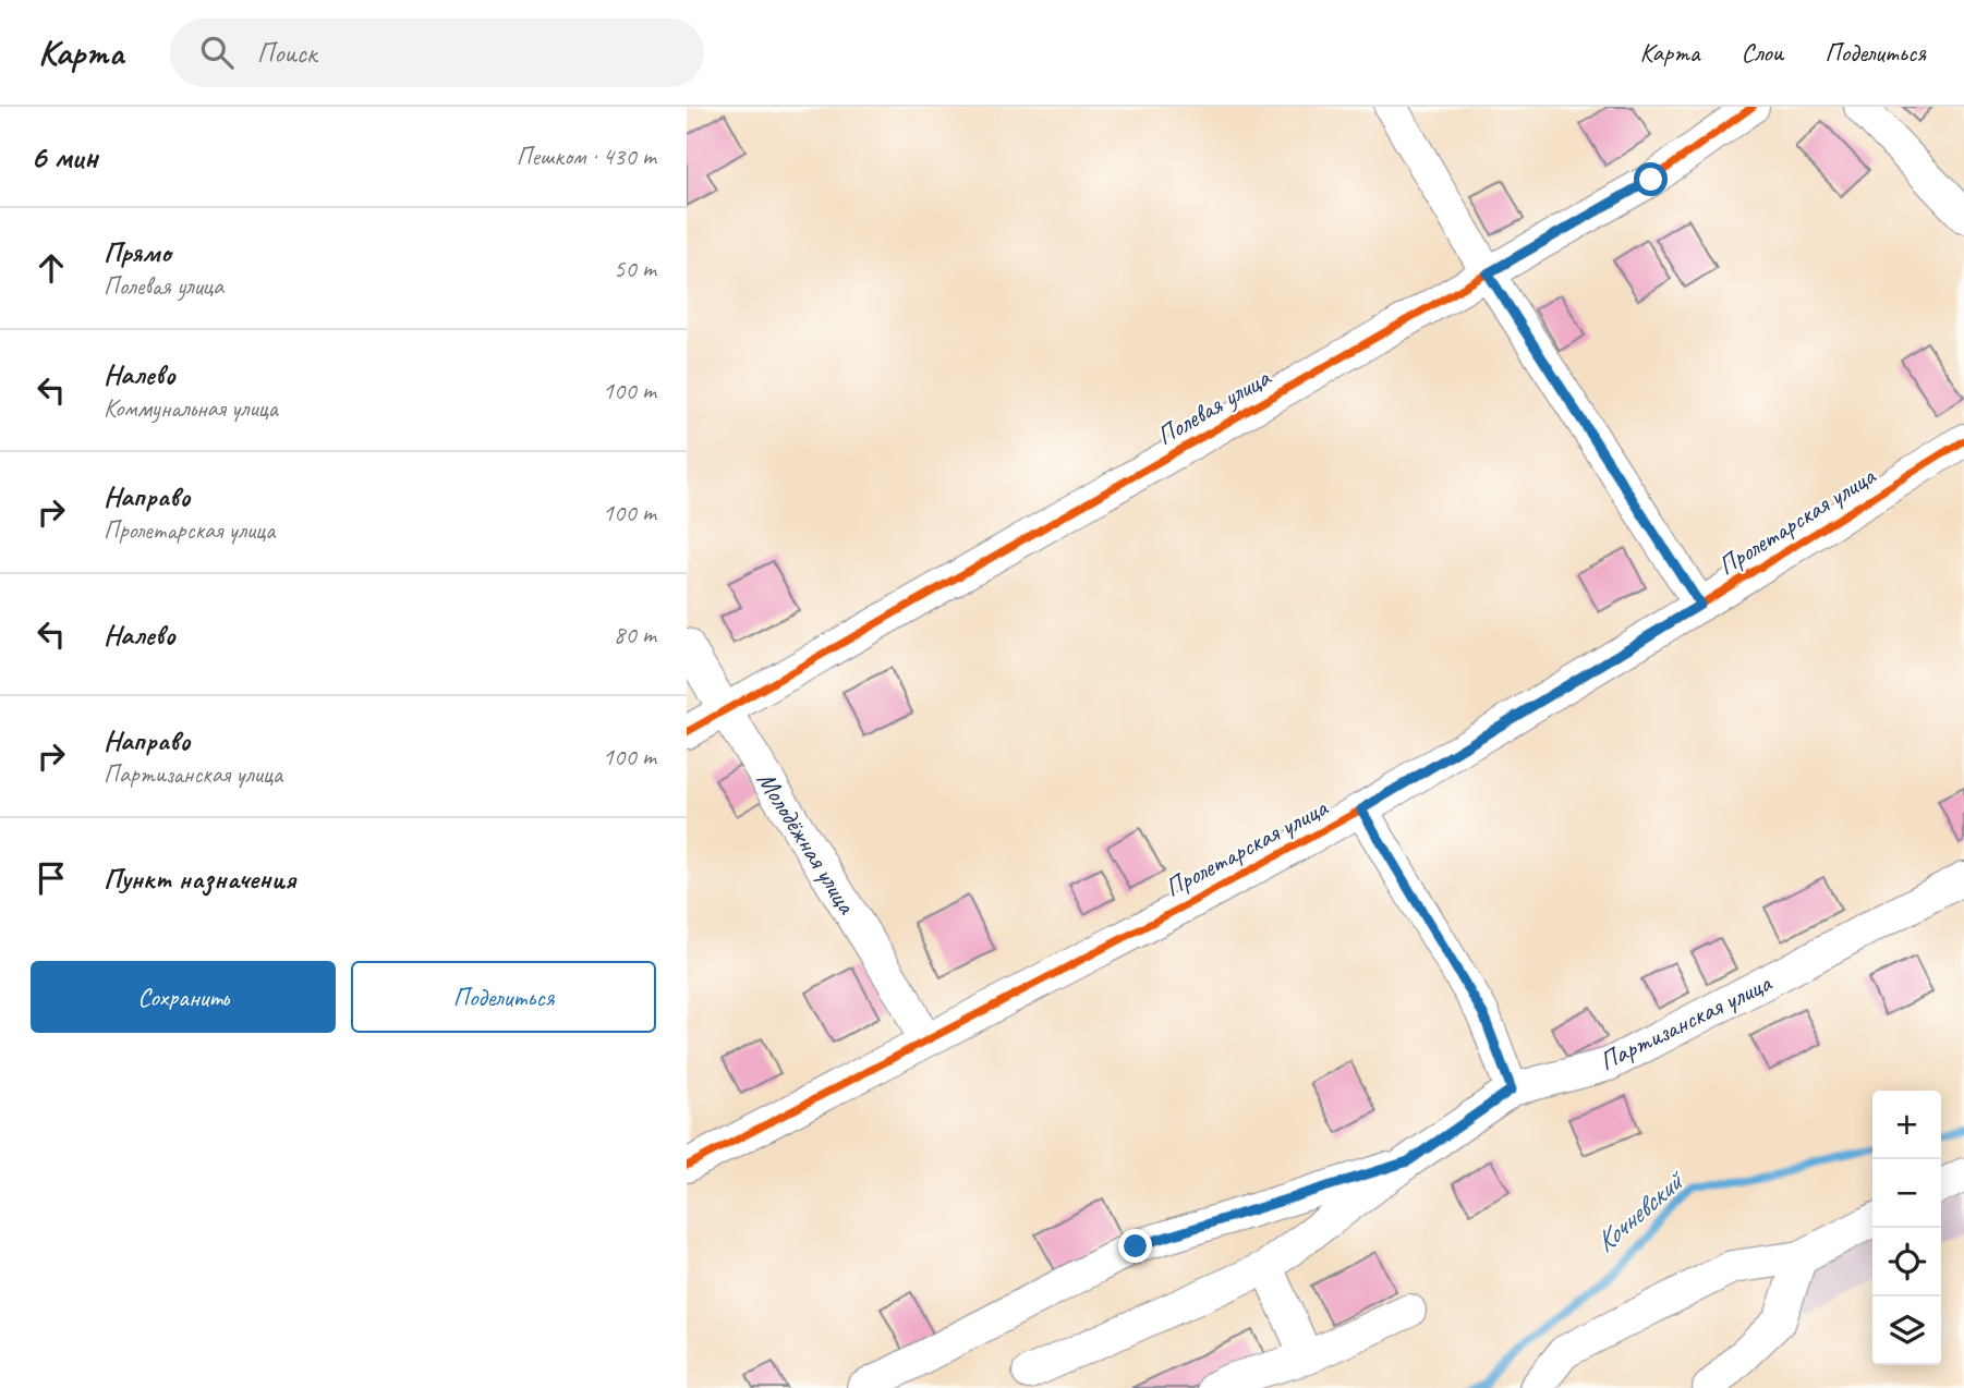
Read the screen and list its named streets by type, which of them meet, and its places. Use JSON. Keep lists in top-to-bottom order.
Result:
{
  "streets": {
    "street": [
      "Полевая улица",
      "Пролетарская улица",
      "Молодёжная улица",
      "Партизанская улица"
    ]
  },
  "crossings": [
    ["Полевая улица", "Молодёжная улица"],
    ["Пролетарская улица", "Молодёжная улица"]
  ],
  "water": ["Кочневский"],
  "page": {
    "header": "Карта",
    "search": "Поиск",
    "nav": ["Карта", "Слои", "Поделиться"],
    "heading": ["6 мин", "Пешком · 430 m"],
    "list": [
      ["Прямо", "Полевая улица", "50 m"],
      ["Налево", "Коммунальная улица", "100 m"],
      ["Направо", "Пролетарская улица", "100 m"],
      ["Налево", "80 m"],
      ["Направо", "Партизанская улица", "100 m"],
      "Пункт назначения"
    ],
    "buttons": ["Сохранить", "Поделиться"],
    "map_buttons": ["+", "−"]
  }
}
